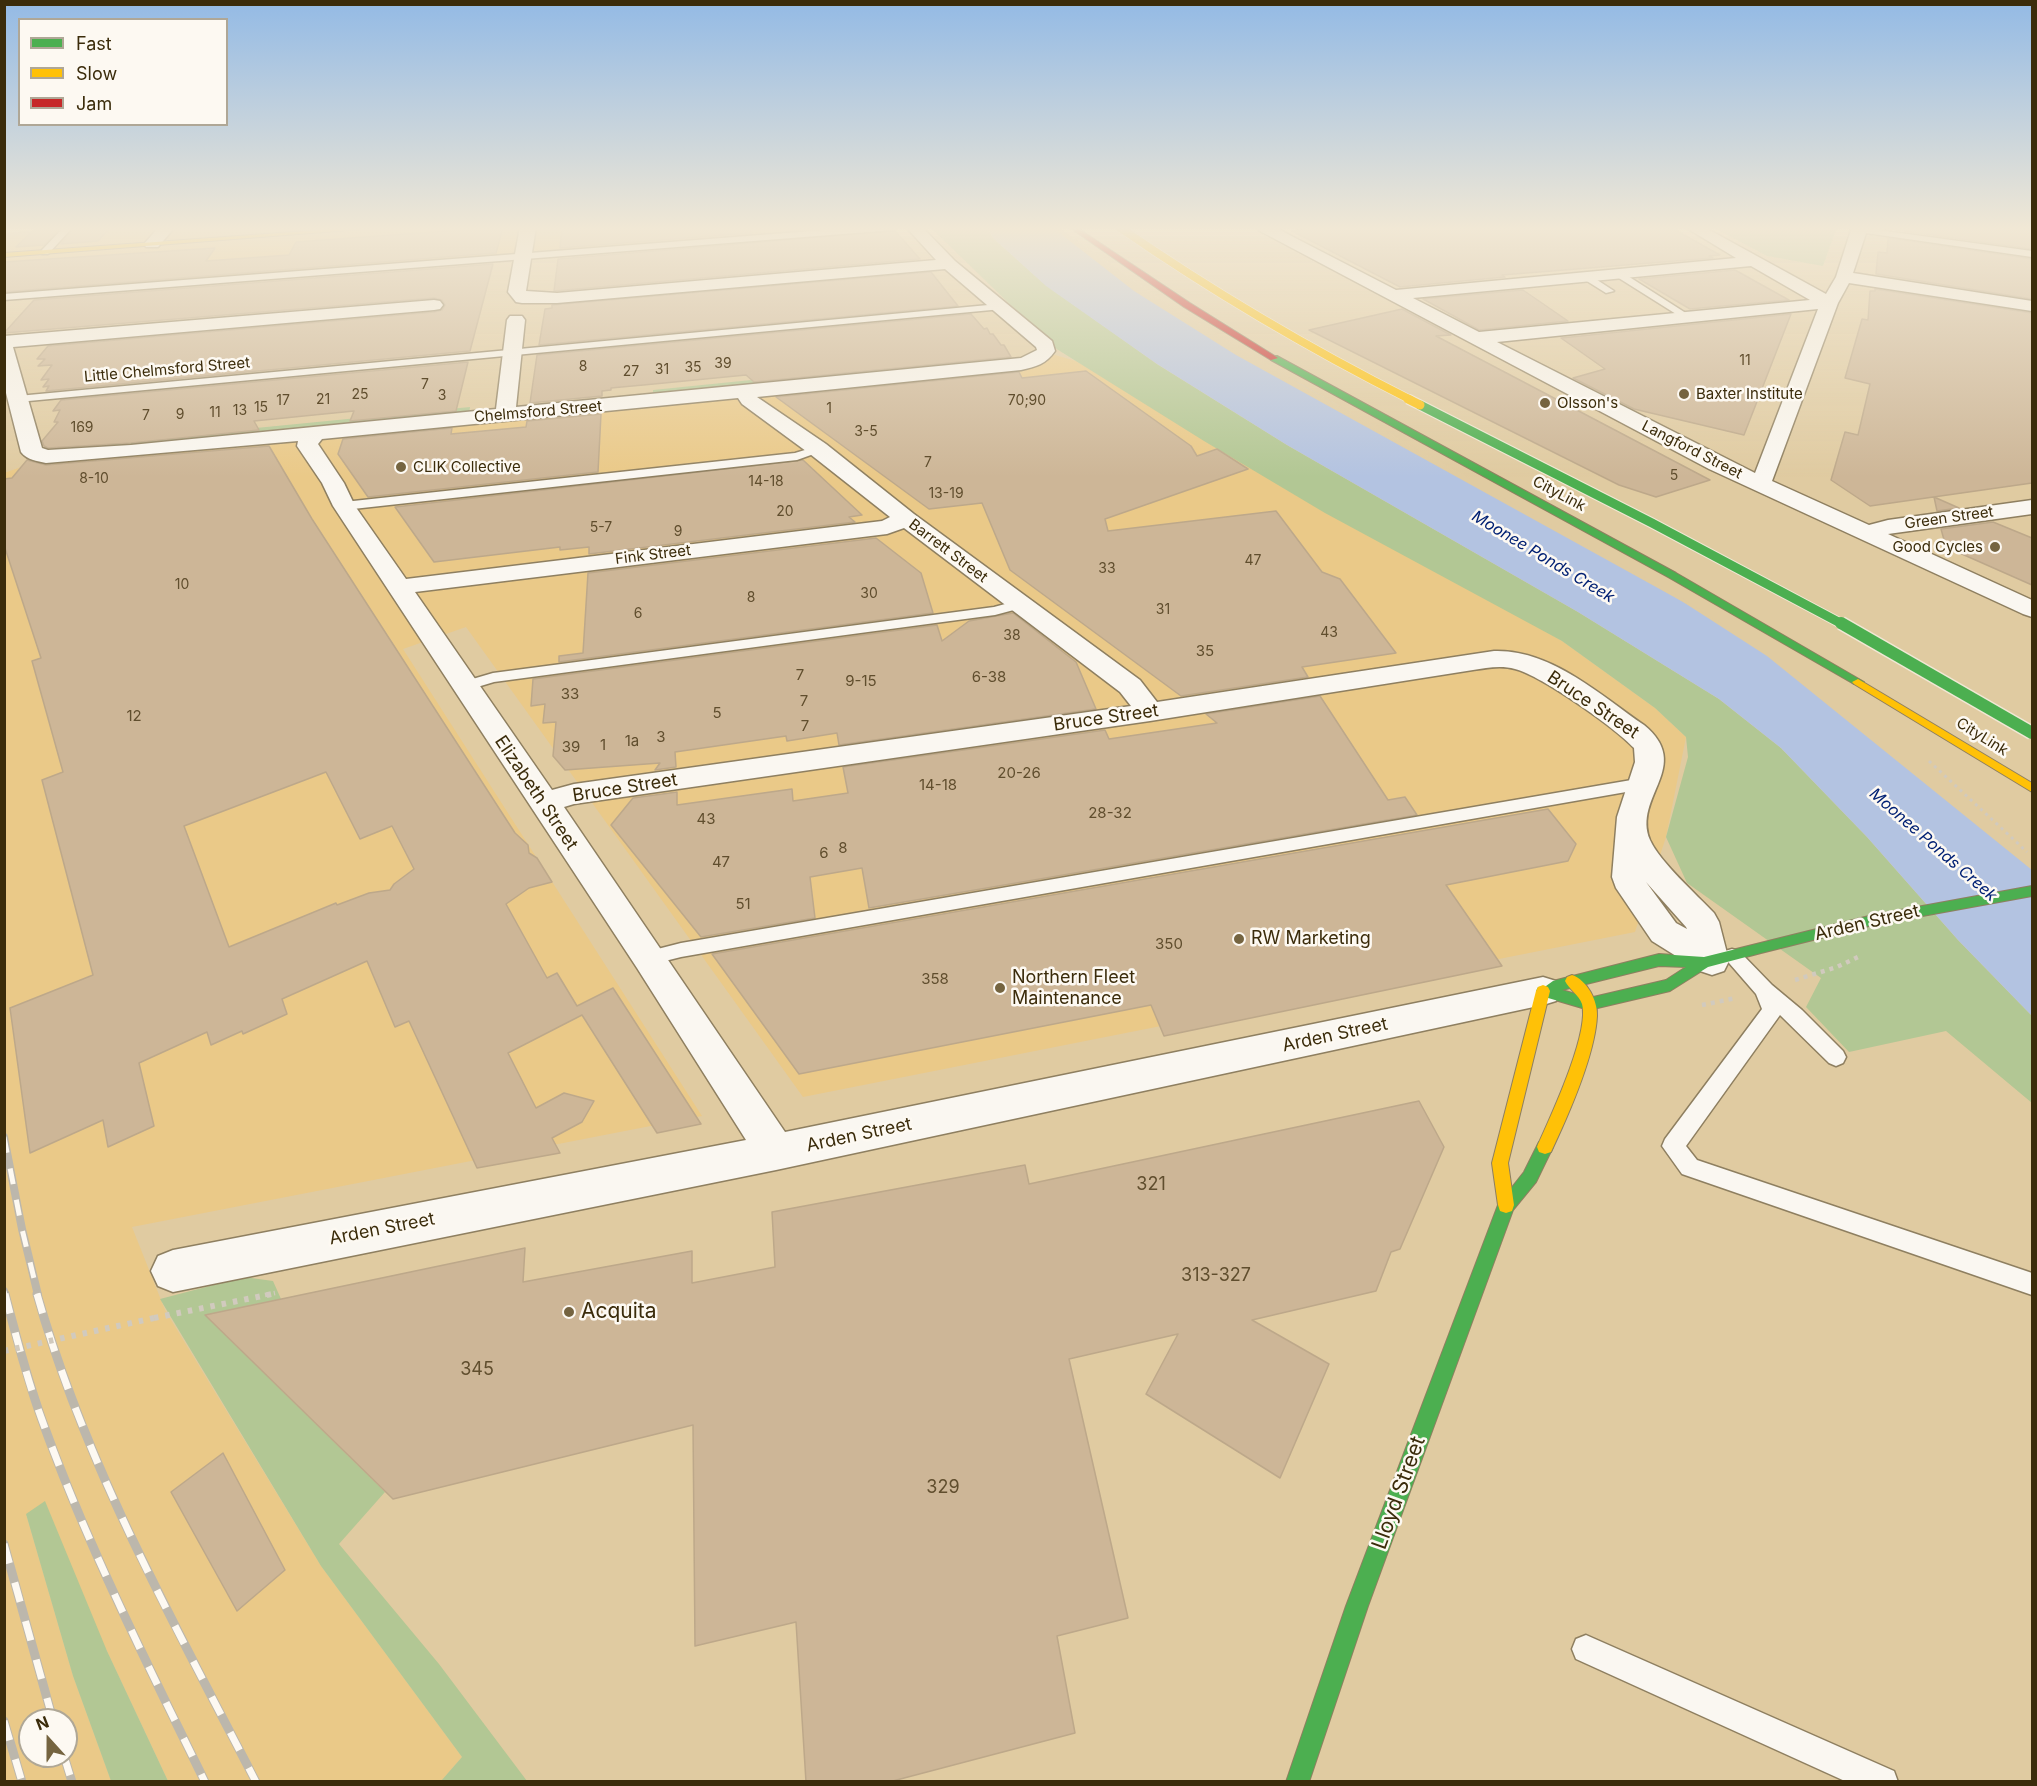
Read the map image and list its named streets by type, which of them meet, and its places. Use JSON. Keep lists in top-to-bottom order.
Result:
{
  "streets": {
    "main road": ["CityLink", "Arden Street", "Lloyd Street"],
    "street": [
      "Chelmsford Street",
      "Langford Street",
      "Green Street",
      "Barrett Street",
      "Fink Street",
      "Bruce Street",
      "Elizabeth Street"
    ],
    "lane": ["Little Chelmsford Street"]
  },
  "crossings": [
    ["Little Chelmsford Street", "Chelmsford Street"],
    ["Chelmsford Street", "Barrett Street"],
    ["Chelmsford Street", "Elizabeth Street"],
    ["Langford Street", "Green Street"],
    ["Barrett Street", "Fink Street"],
    ["Barrett Street", "Bruce Street"],
    ["Fink Street", "Elizabeth Street"],
    ["Bruce Street", "Elizabeth Street"],
    ["Elizabeth Street", "Arden Street"],
    ["Arden Street", "Lloyd Street"]
  ],
  "water": ["Moonee Ponds Creek"],
  "places": [
    "Baxter Institute",
    "Olsson's",
    "CLIK Collective",
    "Good Cycles",
    "RW Marketing",
    "Northern Fleet Maintenance",
    "Acquita"
  ],
  "house_numbers": [
    "11",
    "39",
    "8",
    "35",
    "31",
    "27",
    "7",
    "25",
    "3",
    "21",
    "17",
    "70;90",
    "15",
    "1",
    "13",
    "11",
    "9",
    "7",
    "169",
    "3-5",
    "7",
    "5",
    "8-10",
    "14-18",
    "13-19",
    "20",
    "5-7",
    "9",
    "47",
    "33",
    "10",
    "30",
    "8",
    "31",
    "6",
    "43",
    "38",
    "35",
    "7",
    "6-38",
    "9-15",
    "33",
    "7",
    "5",
    "12",
    "7",
    "3",
    "1a",
    "1",
    "39",
    "20-26",
    "14-18",
    "28-32",
    "43",
    "8",
    "6",
    "47",
    "51",
    "350",
    "358",
    "321",
    "313-327",
    "345",
    "329"
  ],
  "legend": ["Fast", "Slow", "Jam"],
  "north": "top"
}
